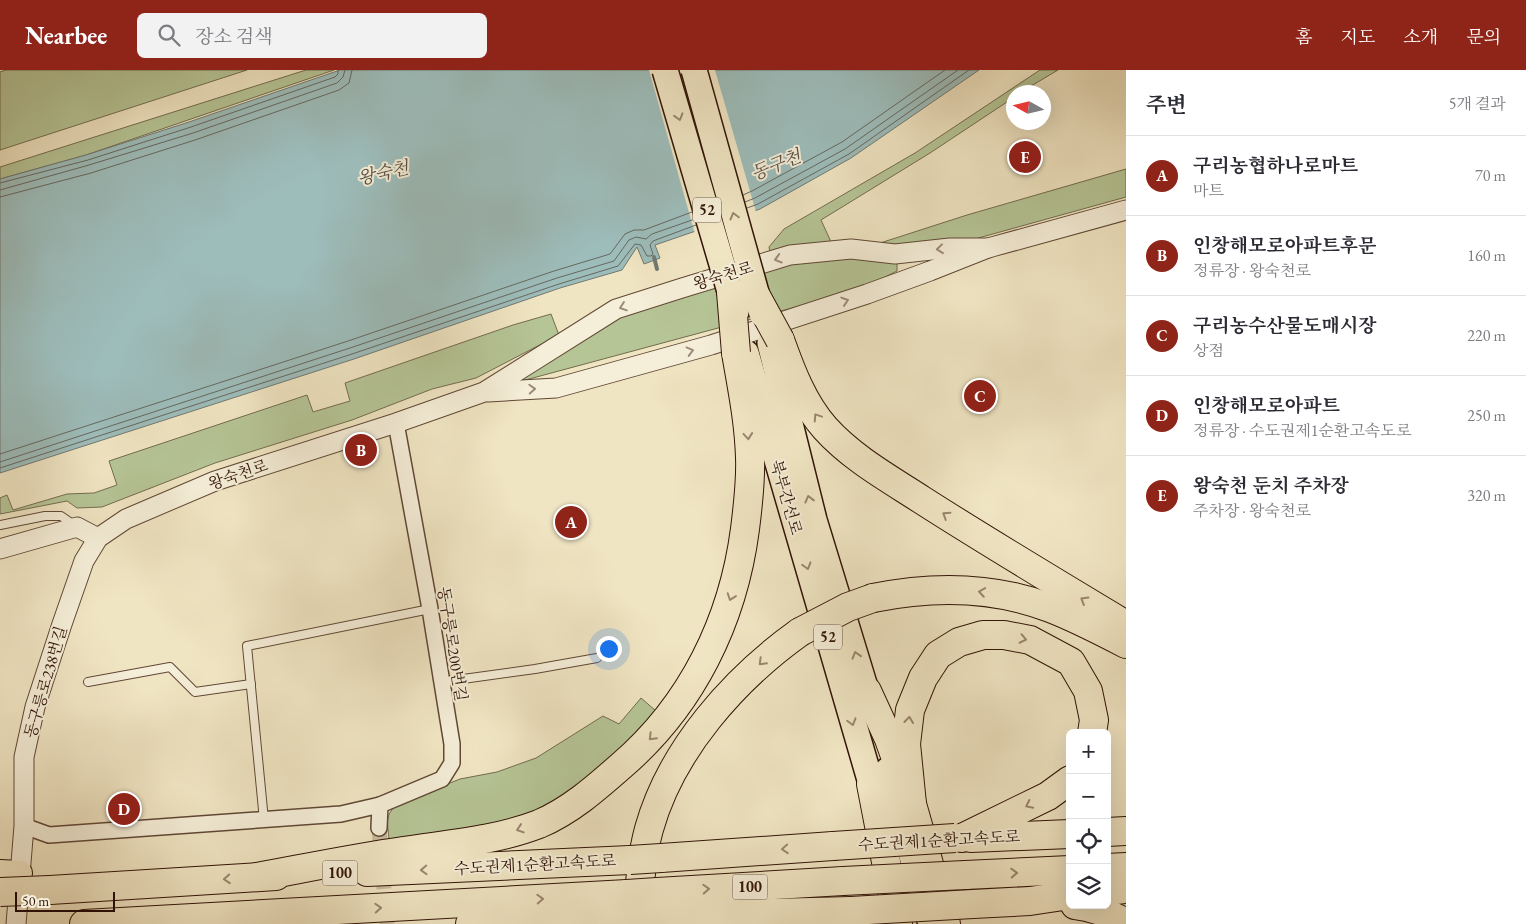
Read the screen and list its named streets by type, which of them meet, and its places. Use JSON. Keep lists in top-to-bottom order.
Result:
{
  "streets": {
    "highway": [
      "52",
      "북부간선로",
      "수도권제1순환고속도로",
      "100"
    ],
    "street": ["왕숙천로", "동구릉로200번길", "동구릉로238번길"]
  },
  "crossings": [
    ["왕숙천로", "동구릉로200번길"],
    ["왕숙천로", "동구릉로238번길"],
    ["동구릉로200번길", "동구릉로238번길"]
  ],
  "water": ["동구천", "왕숙천"],
  "scale_bar": "50 m",
  "north": "left",
  "page": {
    "header": "Nearbee",
    "search": "장소 검색",
    "nav": [
      "홈",
      "지도",
      "소개",
      "문의"
    ],
    "heading": ["주변", "5개 결과"],
    "list": [
      {
        "mark": "A",
        "name": "구리농협하나로마트",
        "note": "마트",
        "value": "70 m"
      },
      {
        "mark": "B",
        "name": "인창해모로아파트후문",
        "note": "정류장 · 왕숙천로",
        "value": "160 m"
      },
      {
        "mark": "C",
        "name": "구리농수산물도매시장",
        "note": "상점",
        "value": "220 m"
      },
      {
        "mark": "D",
        "name": "인창해모로아파트",
        "note": "정류장 · 수도권제1순환고속도로",
        "value": "250 m"
      },
      {
        "mark": "E",
        "name": "왕숙천 둔치 주차장",
        "note": "주차장 · 왕숙천로",
        "value": "320 m"
      }
    ],
    "pins": [
      "E",
      "C",
      "B",
      "A",
      "D"
    ],
    "map_buttons": ["+", "−"],
    "scale": "50 m"
  }
}
